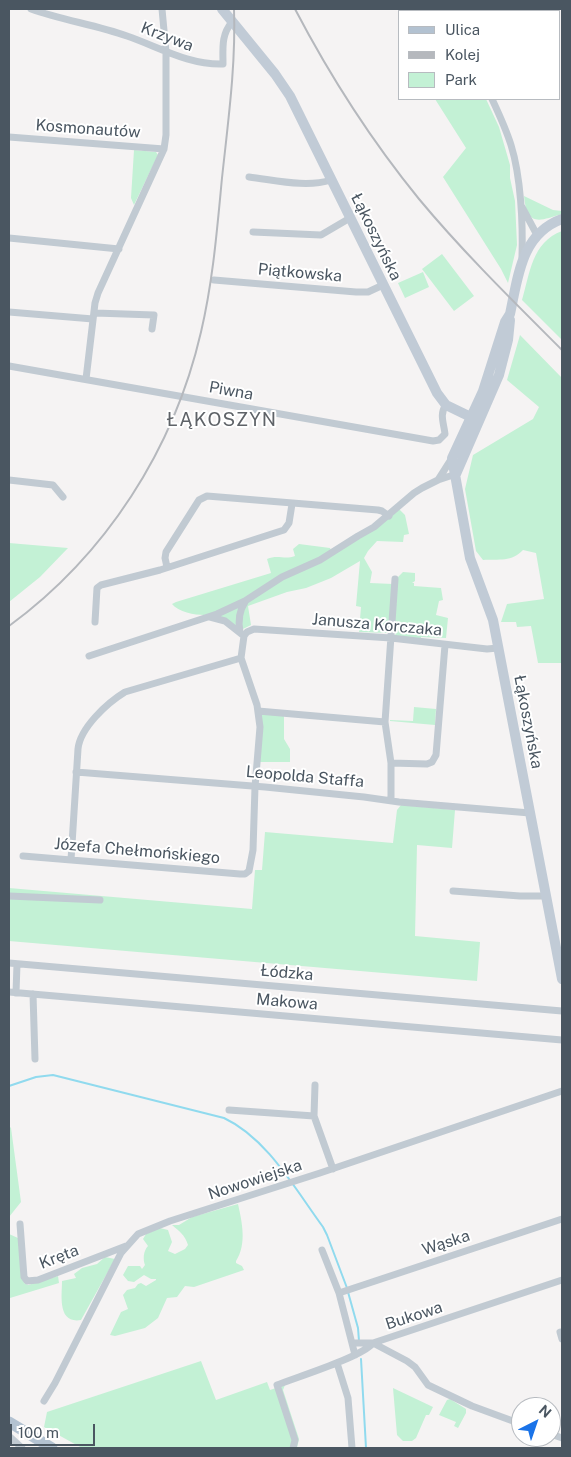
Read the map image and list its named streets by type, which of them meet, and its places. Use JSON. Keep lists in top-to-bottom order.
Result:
{
  "streets": {
    "street": [
      "Krzywa",
      "Kosmonautów",
      "Łąkoszyńska",
      "Piątkowska",
      "Piwna",
      "Janusza Korczaka",
      "Leopolda Staffa",
      "Józefa Chełmońskiego",
      "Łódzka",
      "Makowa",
      "Nowowiejska",
      "Wąska",
      "Kręta",
      "Bukowa"
    ]
  },
  "crossings": [
    ["Krzywa", "Łąkoszyńska"],
    ["Łąkoszyńska", "Piątkowska"],
    ["Łąkoszyńska", "Piwna"],
    ["Łąkoszyńska", "Janusza Korczaka"],
    ["Łąkoszyńska", "Leopolda Staffa"],
    ["Leopolda Staffa", "Józefa Chełmońskiego"],
    ["Nowowiejska", "Kręta"]
  ],
  "districts": ["ŁĄKOSZYN"],
  "legend": ["Ulica", "Kolej", "Park"],
  "scale_bar": "100 m",
  "north": "top right"
}
